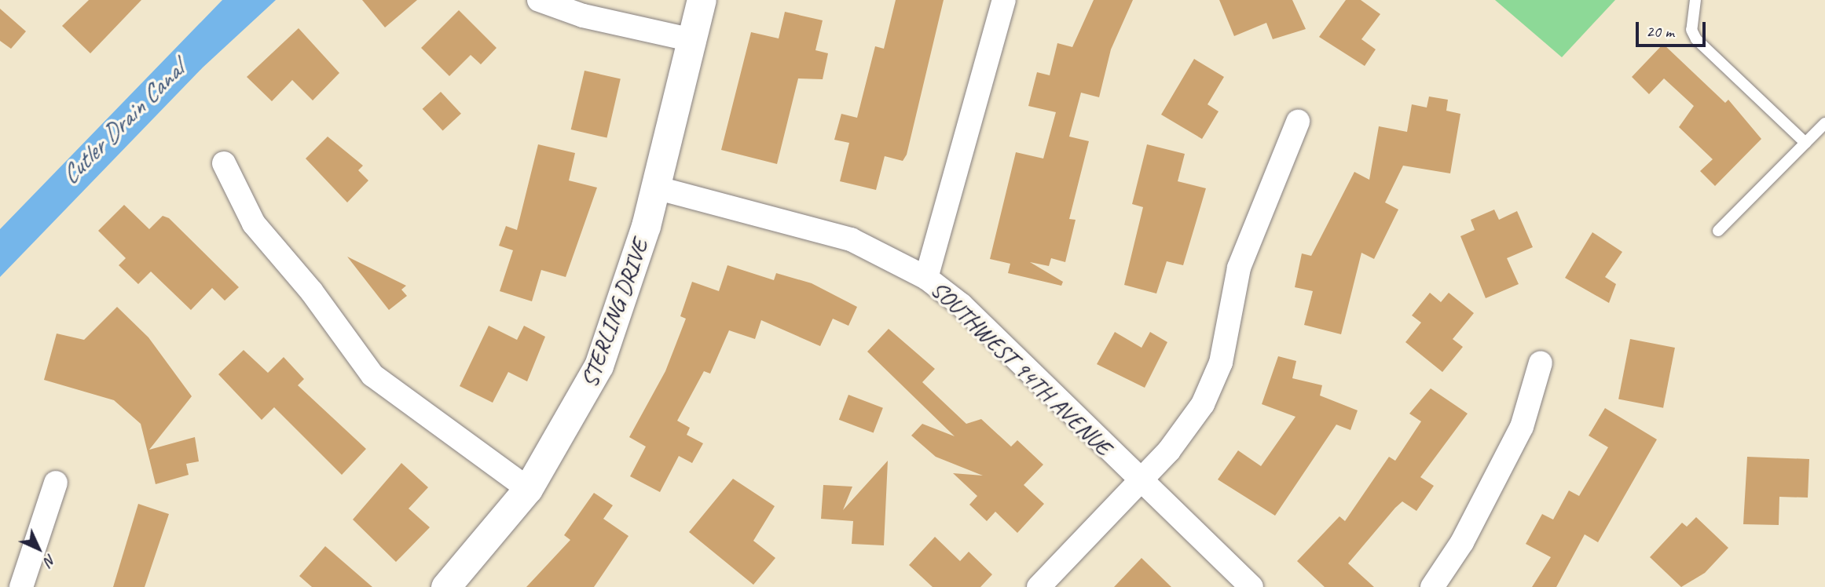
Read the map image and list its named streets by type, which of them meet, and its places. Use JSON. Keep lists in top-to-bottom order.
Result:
{
  "streets": {
    "street": ["STERLING DRIVE", "SOUTHWEST 94TH AVENUE"]
  },
  "crossings": [
    ["STERLING DRIVE", "SOUTHWEST 94TH AVENUE"]
  ],
  "water": ["Cutler Drain Canal"],
  "scale_bar": "20 m",
  "north": "bottom right"
}
